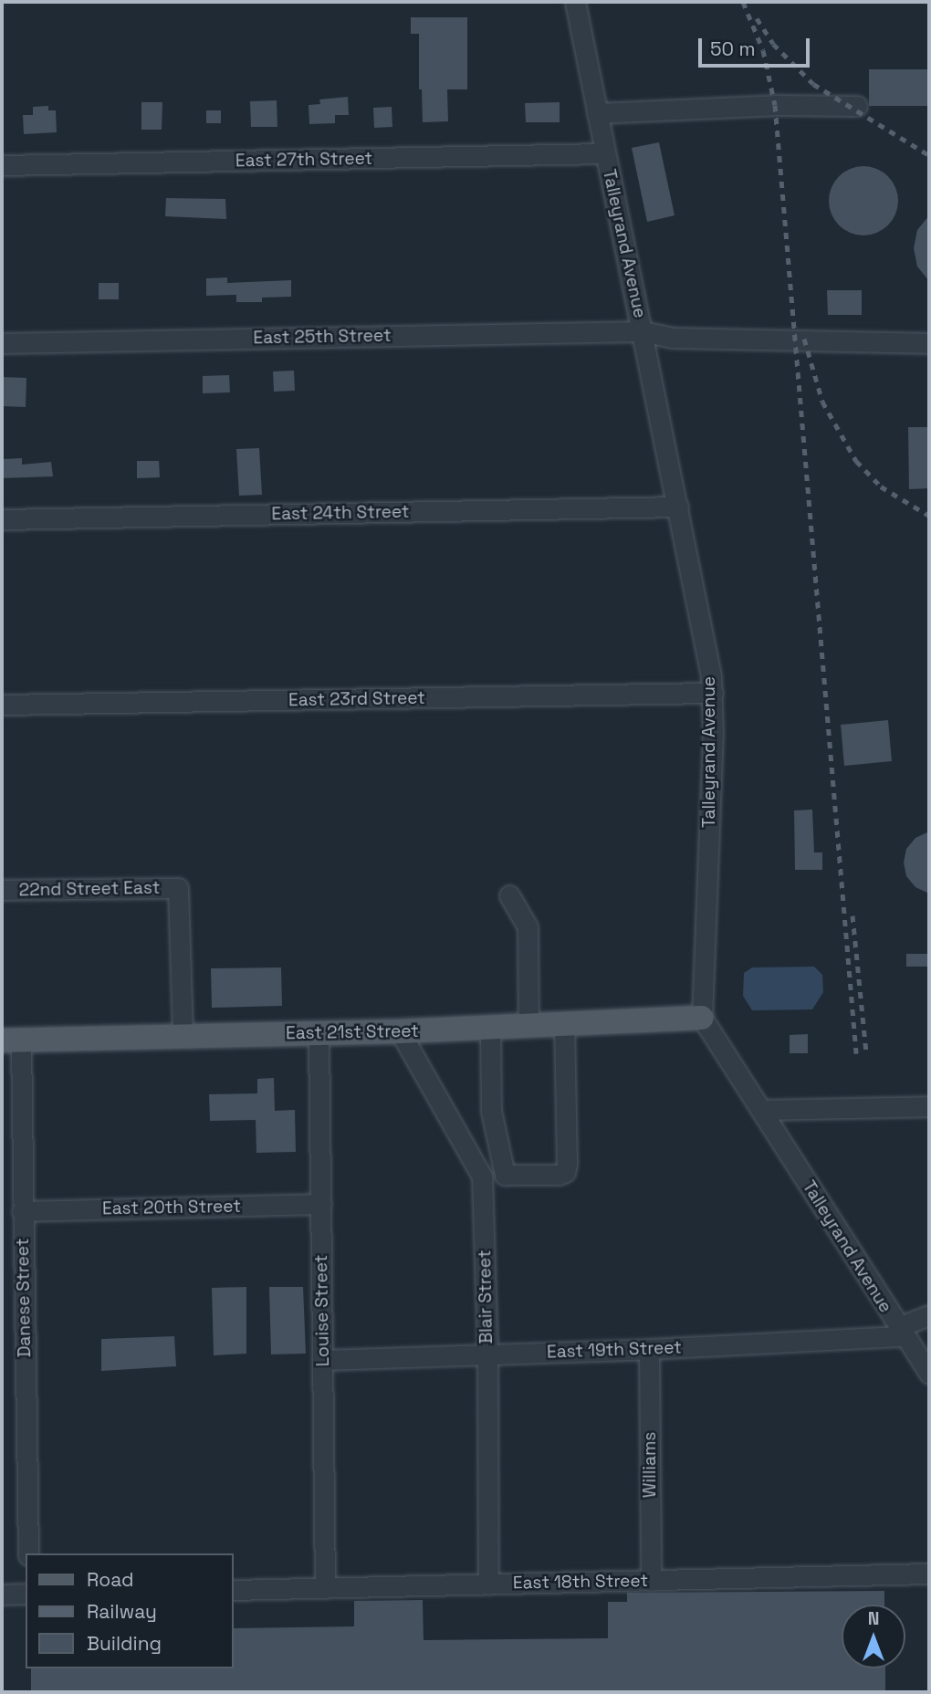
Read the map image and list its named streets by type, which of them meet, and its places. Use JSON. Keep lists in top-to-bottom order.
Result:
{
  "streets": {
    "main road": ["East 21st Street"],
    "street": [
      "East 27th Street",
      "Talleyrand Avenue",
      "East 25th Street",
      "East 24th Street",
      "East 23rd Street",
      "22nd Street East",
      "East 20th Street",
      "Blair Street",
      "Danese Street",
      "Louise Street",
      "East 19th Street",
      "Williams",
      "East 18th Street"
    ]
  },
  "crossings": [
    ["East 27th Street", "Talleyrand Avenue"],
    ["Talleyrand Avenue", "East 25th Street"],
    ["Talleyrand Avenue", "East 24th Street"],
    ["Talleyrand Avenue", "East 23rd Street"],
    ["Talleyrand Avenue", "East 21st Street"],
    ["Talleyrand Avenue", "East 19th Street"],
    ["22nd Street East", "East 21st Street"],
    ["East 21st Street", "Blair Street"],
    ["East 21st Street", "Danese Street"],
    ["East 21st Street", "Louise Street"],
    ["East 20th Street", "Danese Street"],
    ["East 20th Street", "Louise Street"],
    ["Blair Street", "East 19th Street"],
    ["Blair Street", "East 18th Street"],
    ["Louise Street", "East 19th Street"],
    ["Louise Street", "East 18th Street"],
    ["East 19th Street", "Williams"],
    ["Williams", "East 18th Street"]
  ],
  "legend": ["Road", "Railway", "Building"],
  "scale_bar": "50 m",
  "north": "top"
}
